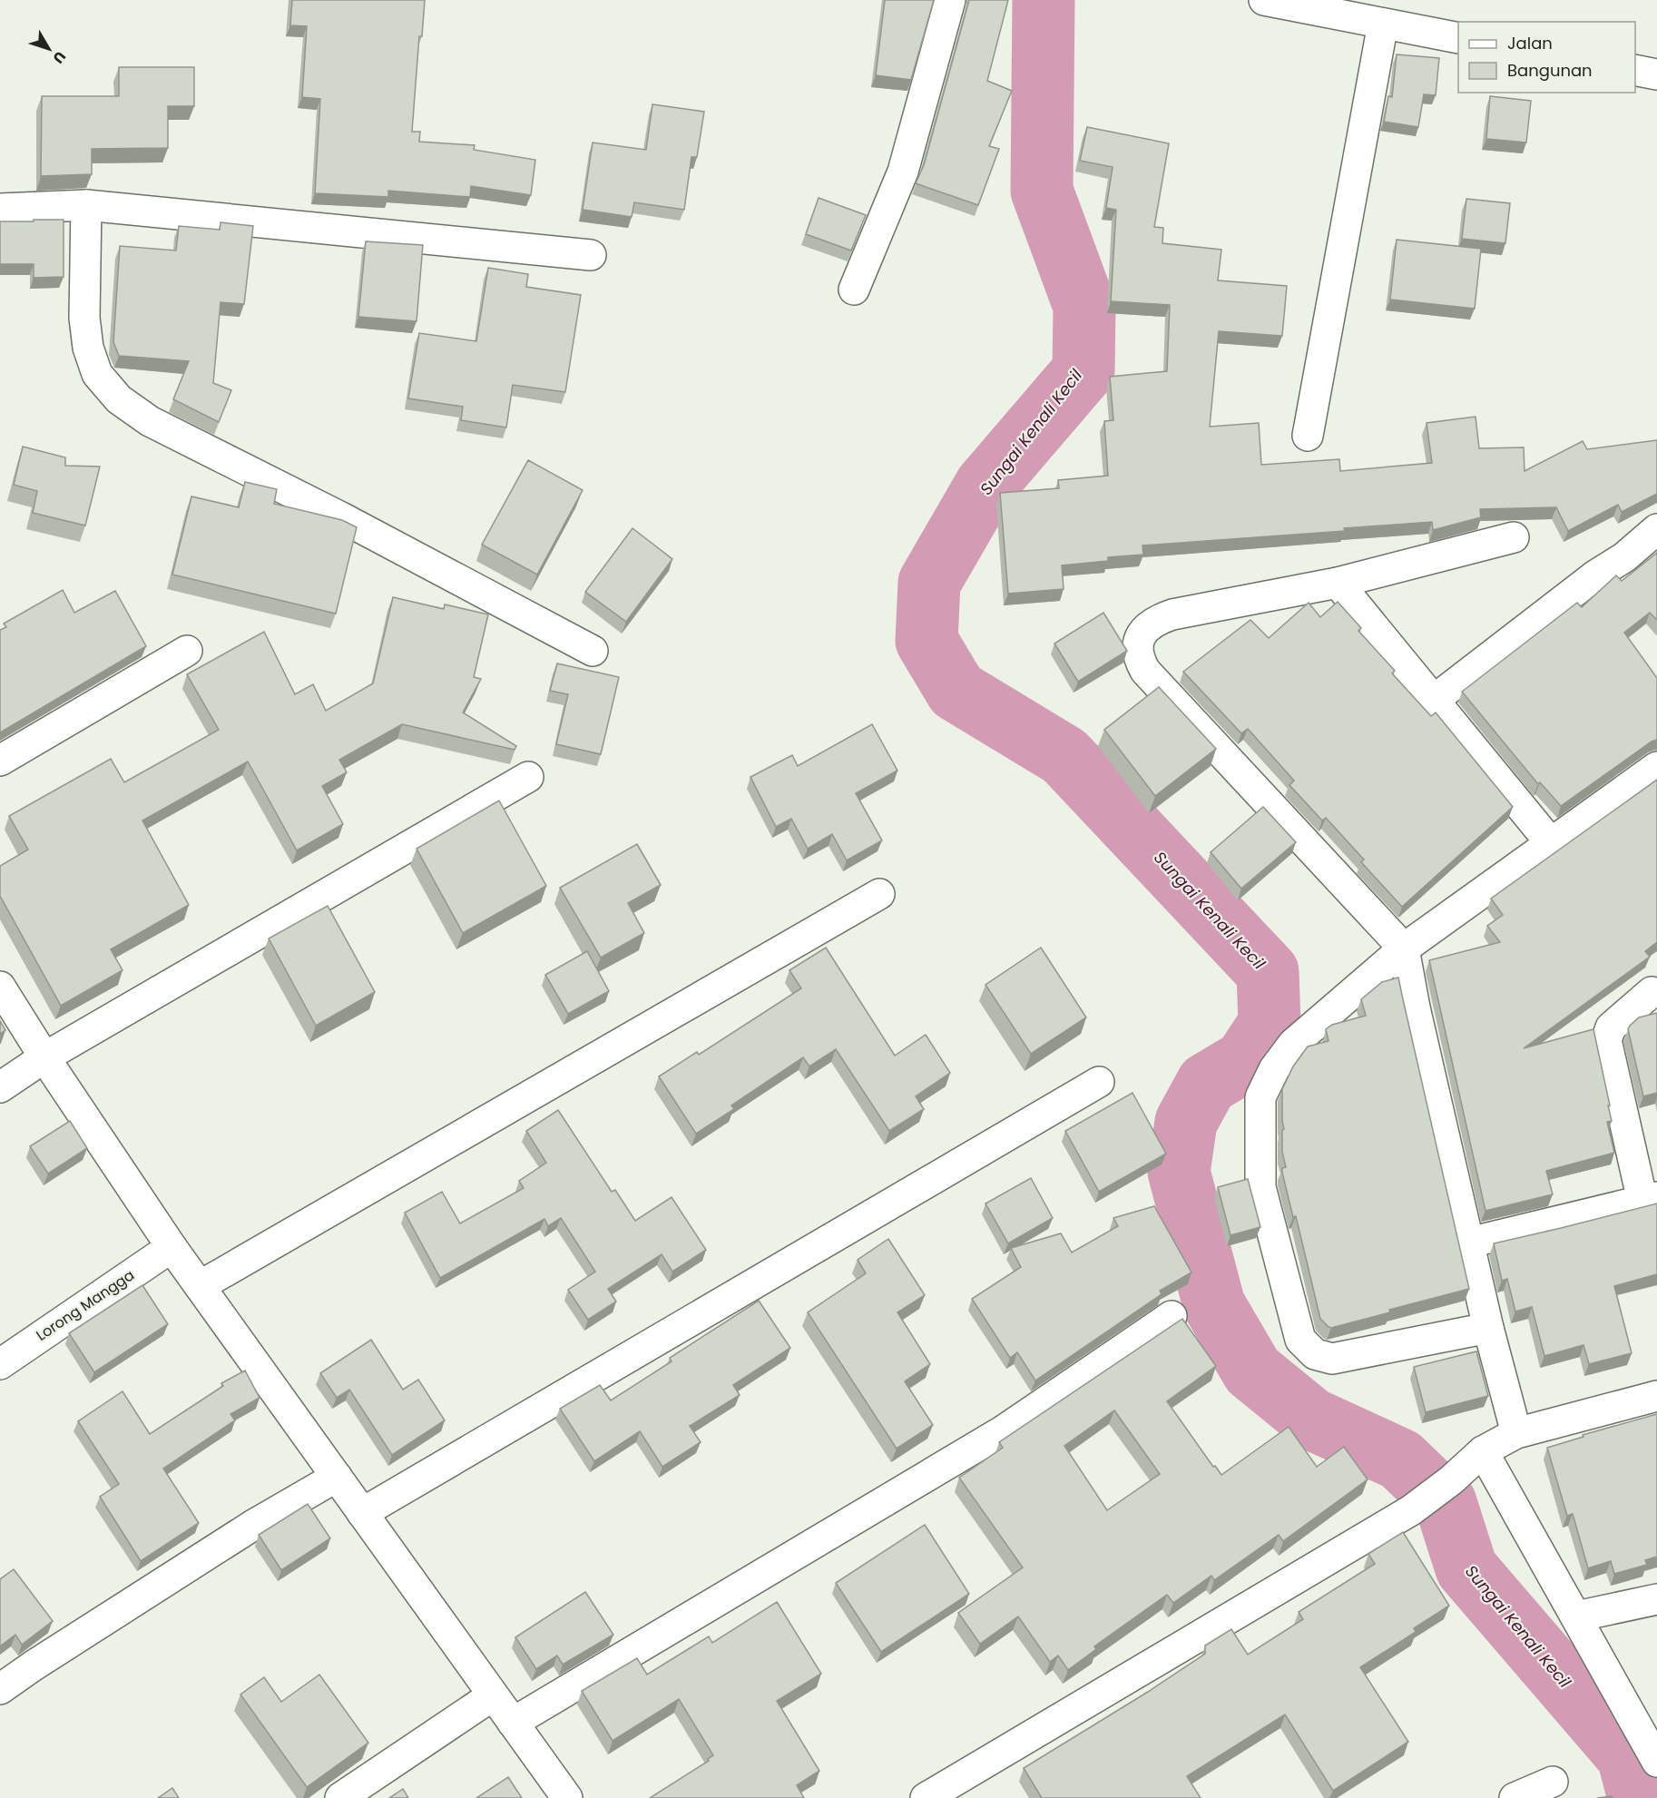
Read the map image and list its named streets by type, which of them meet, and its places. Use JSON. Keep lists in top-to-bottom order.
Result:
{
  "streets": {
    "street": ["Lorong Mangga"]
  },
  "water": ["Sungai Kenali Kecil"],
  "legend": ["Jalan", "Bangunan"],
  "north": "bottom right"
}
